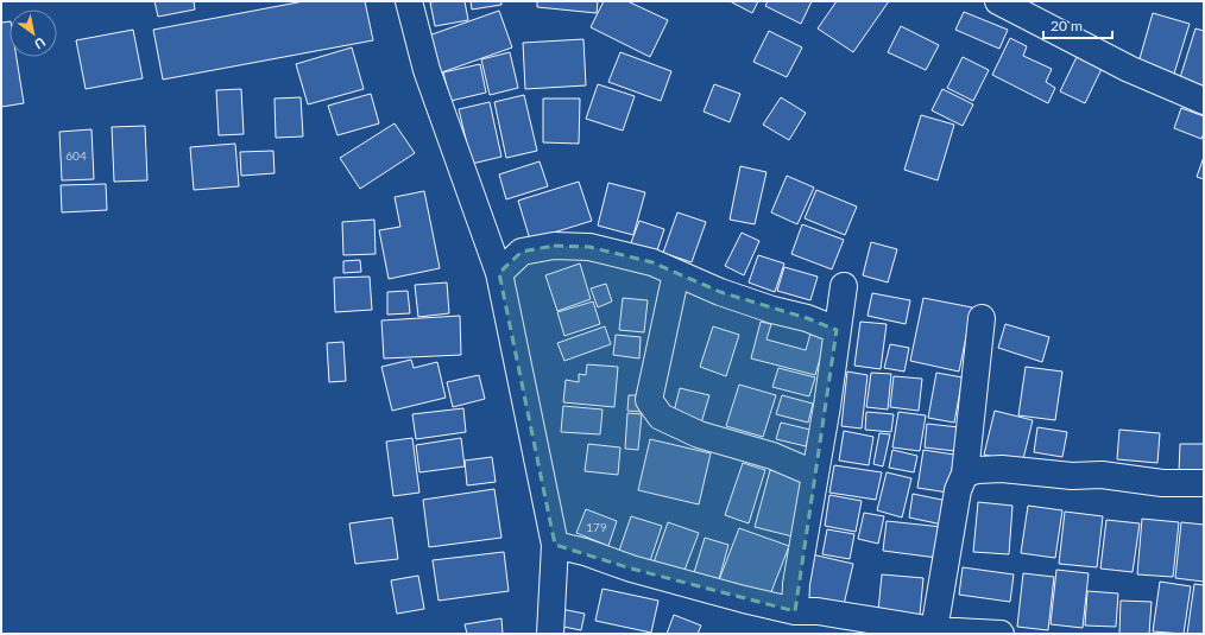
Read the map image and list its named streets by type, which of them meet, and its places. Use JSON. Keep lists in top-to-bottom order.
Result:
{
  "house_numbers": ["604", "179"],
  "scale_bar": "20 m",
  "north": "bottom right"
}
